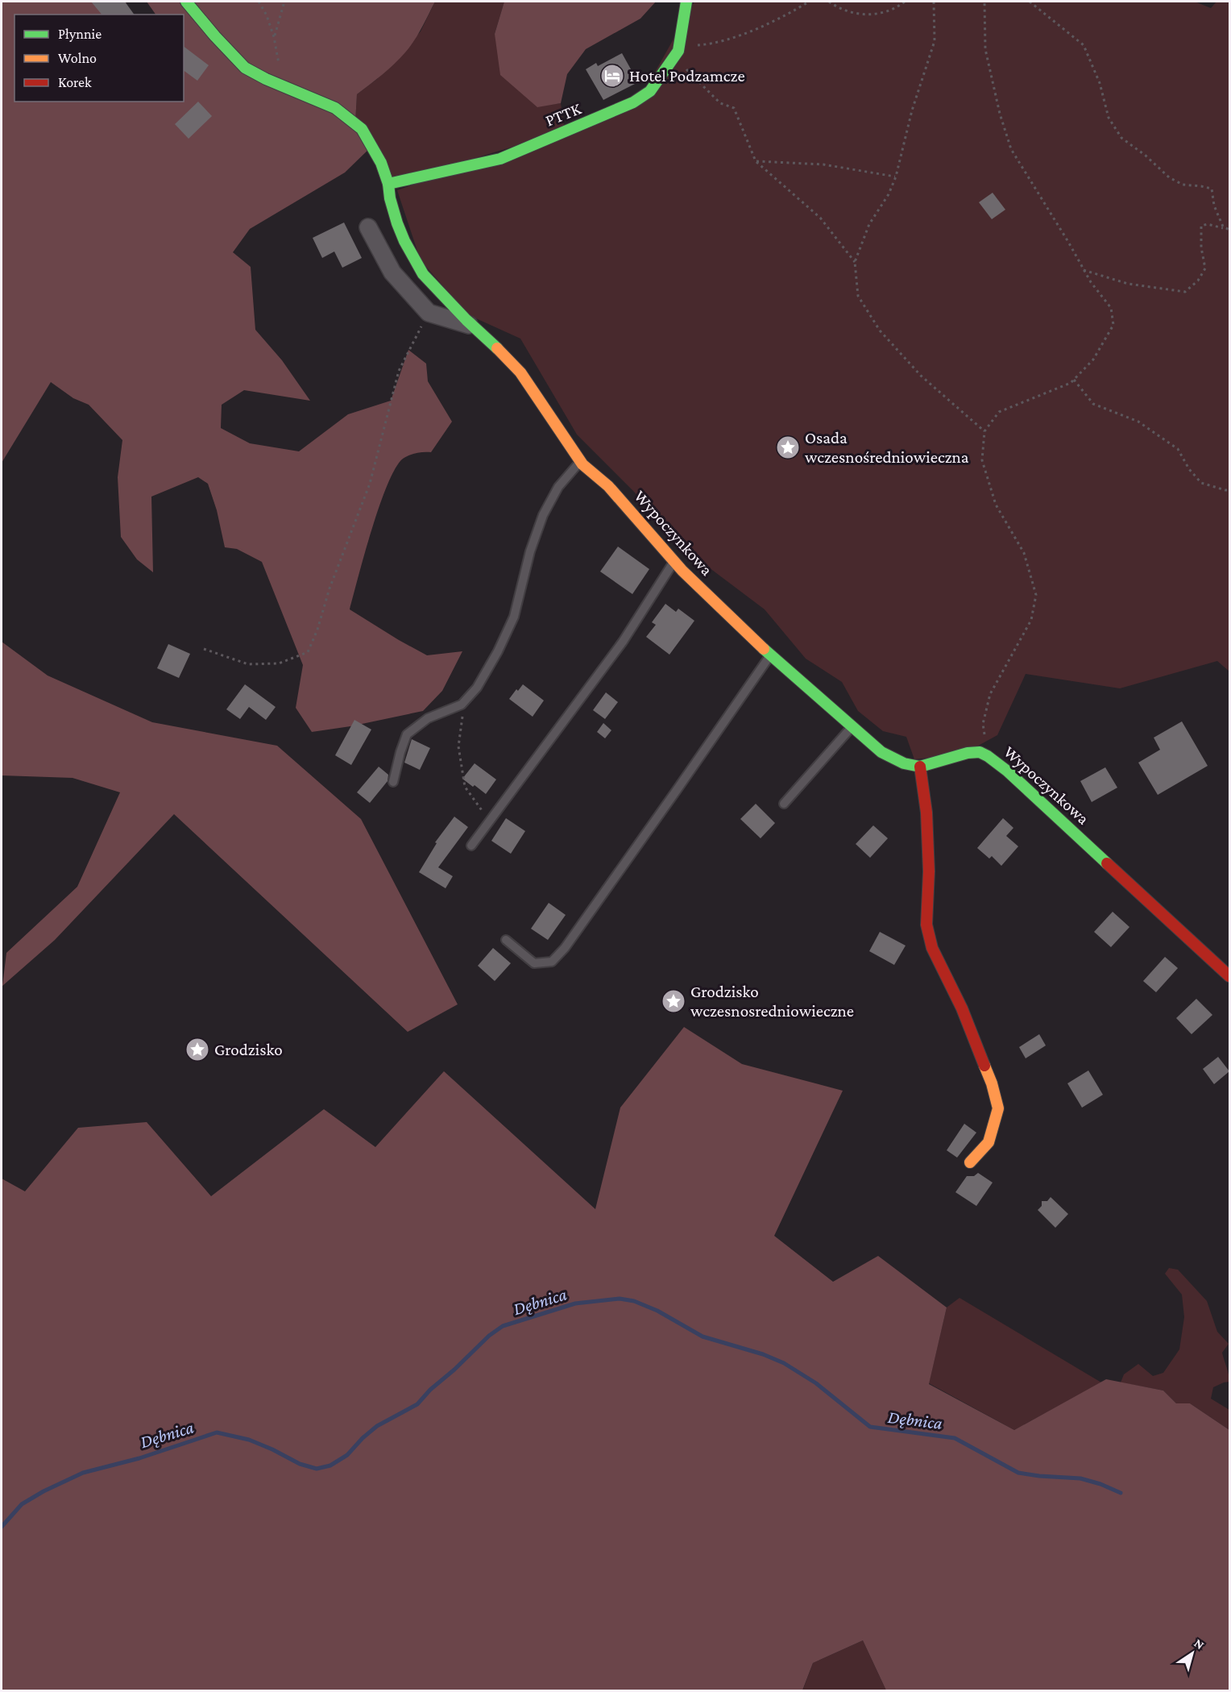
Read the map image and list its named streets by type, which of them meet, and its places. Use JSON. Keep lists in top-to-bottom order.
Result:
{
  "streets": {
    "street": ["PTTK", "Wypoczynkowa"]
  },
  "crossings": [
    ["PTTK", "Wypoczynkowa"]
  ],
  "water": ["Dębnica"],
  "places": {
    "hotel": ["Hotel Podzamcze"],
    "place": ["Osada wczesnośredniowieczna", "Grodzisko wczesnosredniowieczne", "Grodzisko"]
  },
  "legend": ["Płynnie", "Wolno", "Korek"],
  "north": "top right"
}
